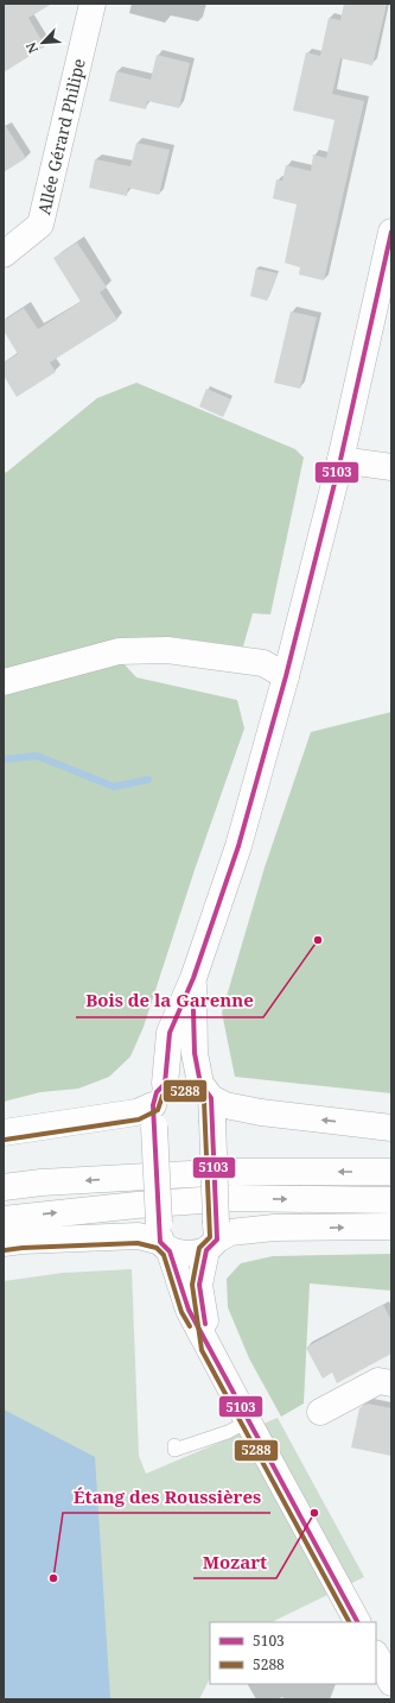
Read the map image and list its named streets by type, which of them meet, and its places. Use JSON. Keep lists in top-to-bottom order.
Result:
{
  "streets": {
    "street": ["Allée Gérard Philipe"]
  },
  "places": ["Bois de la Garenne", "Mozart", "Étang des Roussières"],
  "lines": ["transit line 5103", "transit line 5288"],
  "legend": ["5103", "5288"],
  "north": "bottom left"
}
